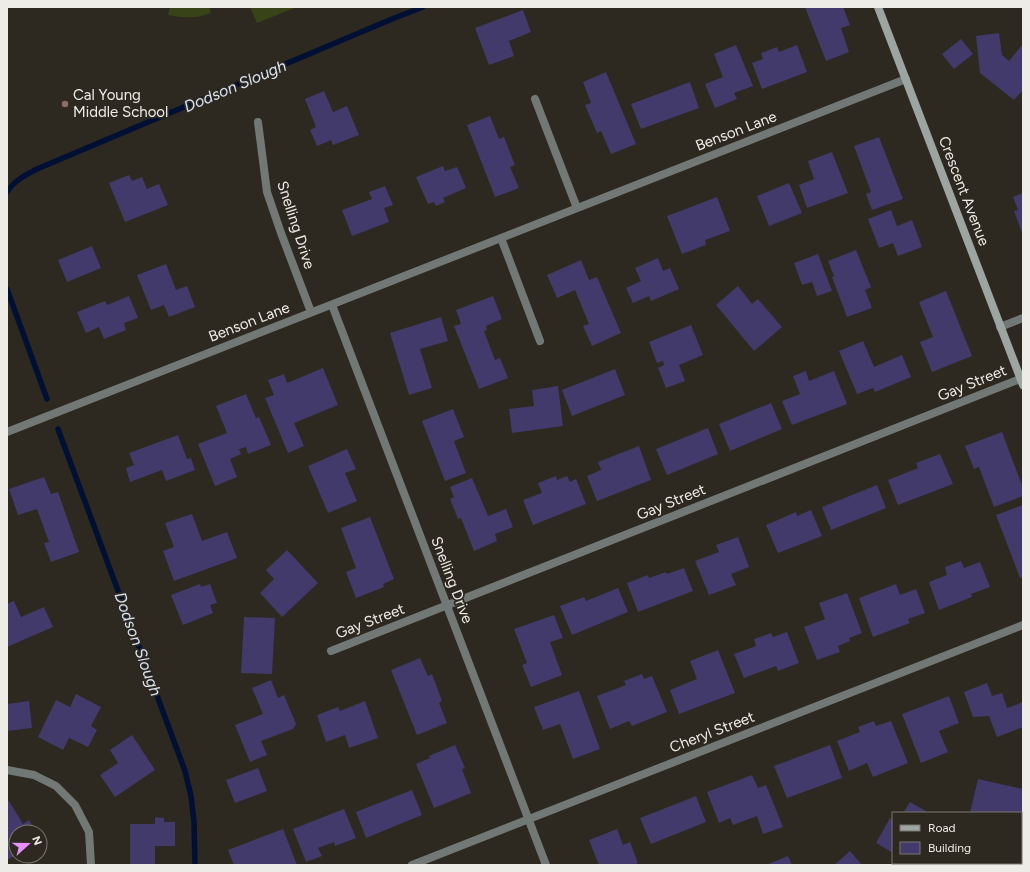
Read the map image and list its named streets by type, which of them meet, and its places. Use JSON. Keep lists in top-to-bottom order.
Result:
{
  "streets": {
    "street": [
      "Benson Lane",
      "Crescent Avenue",
      "Snelling Drive",
      "Gay Street",
      "Cheryl Street"
    ]
  },
  "crossings": [
    ["Benson Lane", "Crescent Avenue"],
    ["Benson Lane", "Snelling Drive"],
    ["Crescent Avenue", "Gay Street"],
    ["Snelling Drive", "Gay Street"],
    ["Snelling Drive", "Cheryl Street"]
  ],
  "water": ["Dodson Slough"],
  "places": ["Cal Young Middle School"],
  "legend": ["Road", "Building"],
  "north": "right"
}
